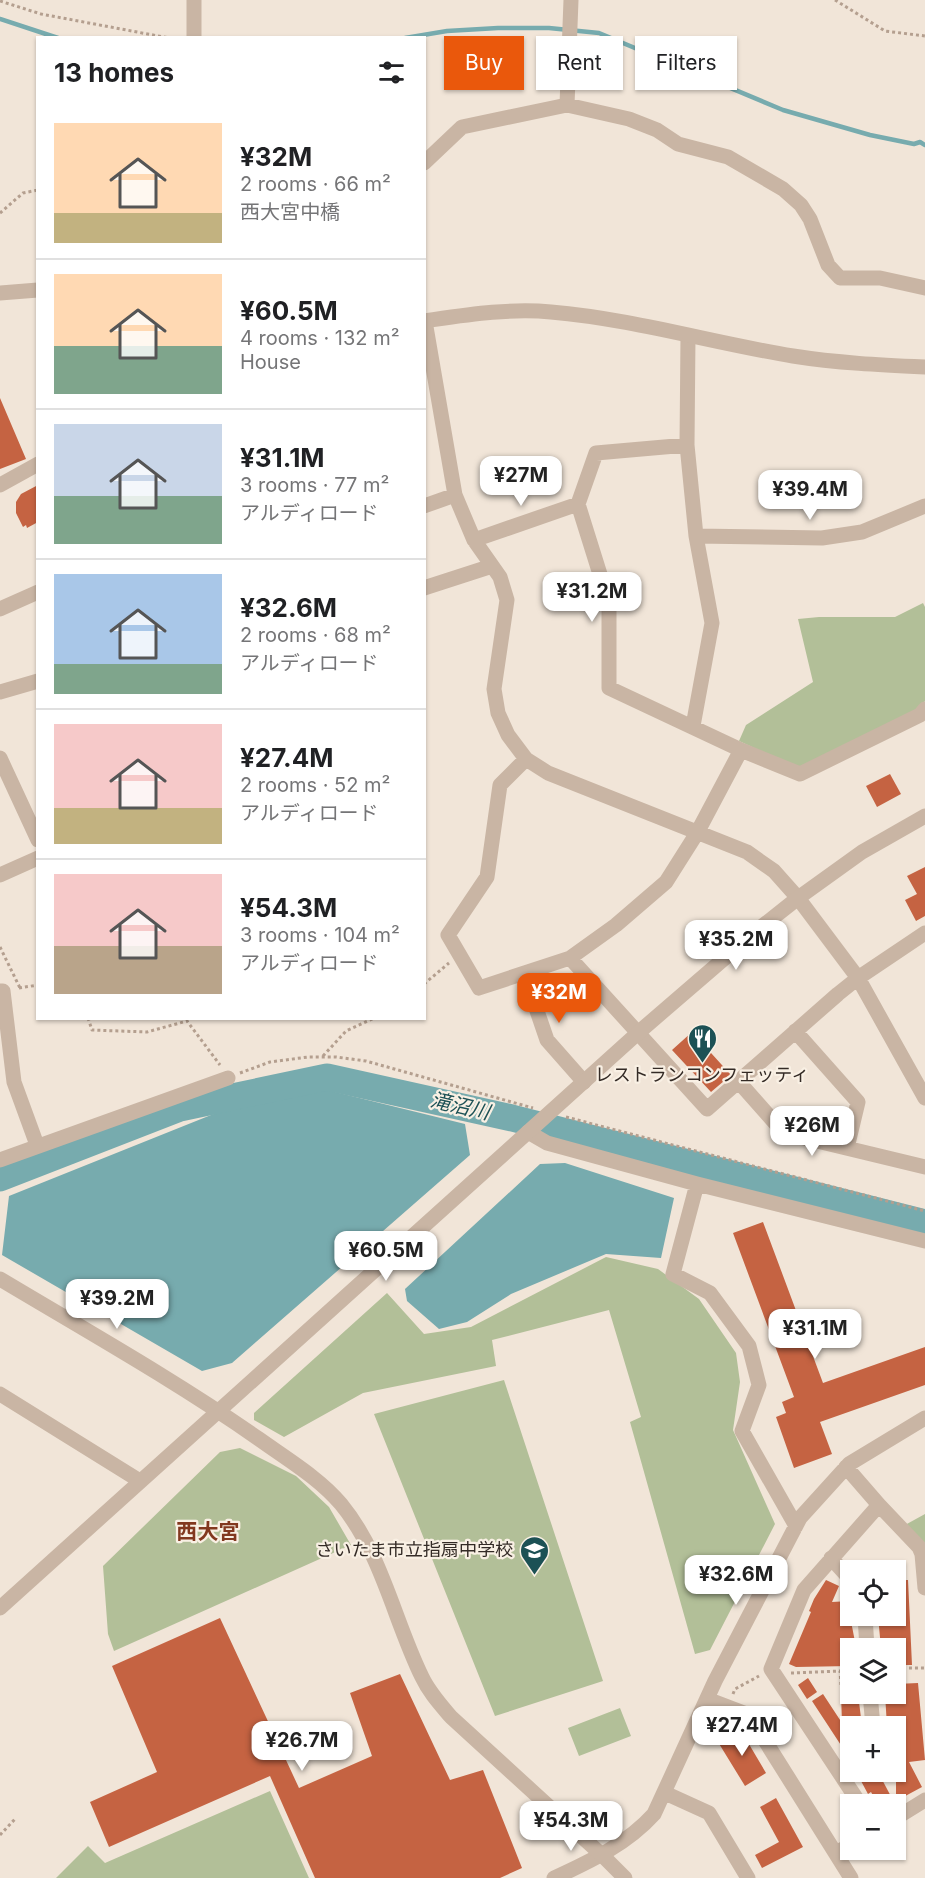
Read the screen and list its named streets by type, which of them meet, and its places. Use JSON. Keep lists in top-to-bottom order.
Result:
{
  "districts": ["西大宮"],
  "water": ["滝沼川"],
  "places": {
    "restaurant": ["レストランコンフェッティ"],
    "school or university": ["さいたま市立指扇中学校"]
  },
  "page": {
    "chip": ["Buy", "Rent", "Filters"],
    "heading": "13 homes",
    "list": [
      {
        "name": "¥32M",
        "note": "2 rooms · 66 m² · 西大宮中橋"
      },
      {
        "name": "¥60.5M",
        "note": "4 rooms · 132 m² · House"
      },
      {
        "name": "¥31.1M",
        "note": "3 rooms · 77 m² · アルディロード"
      },
      {
        "name": "¥32.6M",
        "note": "2 rooms · 68 m² · アルディロード"
      },
      {
        "name": "¥27.4M",
        "note": "2 rooms · 52 m² · アルディロード"
      },
      {
        "name": "¥54.3M",
        "note": "3 rooms · 104 m² · アルディロード"
      }
    ],
    "price": [
      "¥27M",
      "¥39.4M",
      "¥31.2M",
      "¥35.2M",
      "¥32M",
      "¥26M",
      "¥60.5M",
      "¥39.2M",
      "¥31.1M",
      "¥32.6M",
      "¥27.4M",
      "¥26.7M",
      "¥54.3M"
    ],
    "map_buttons": ["+", "−"]
  }
}
